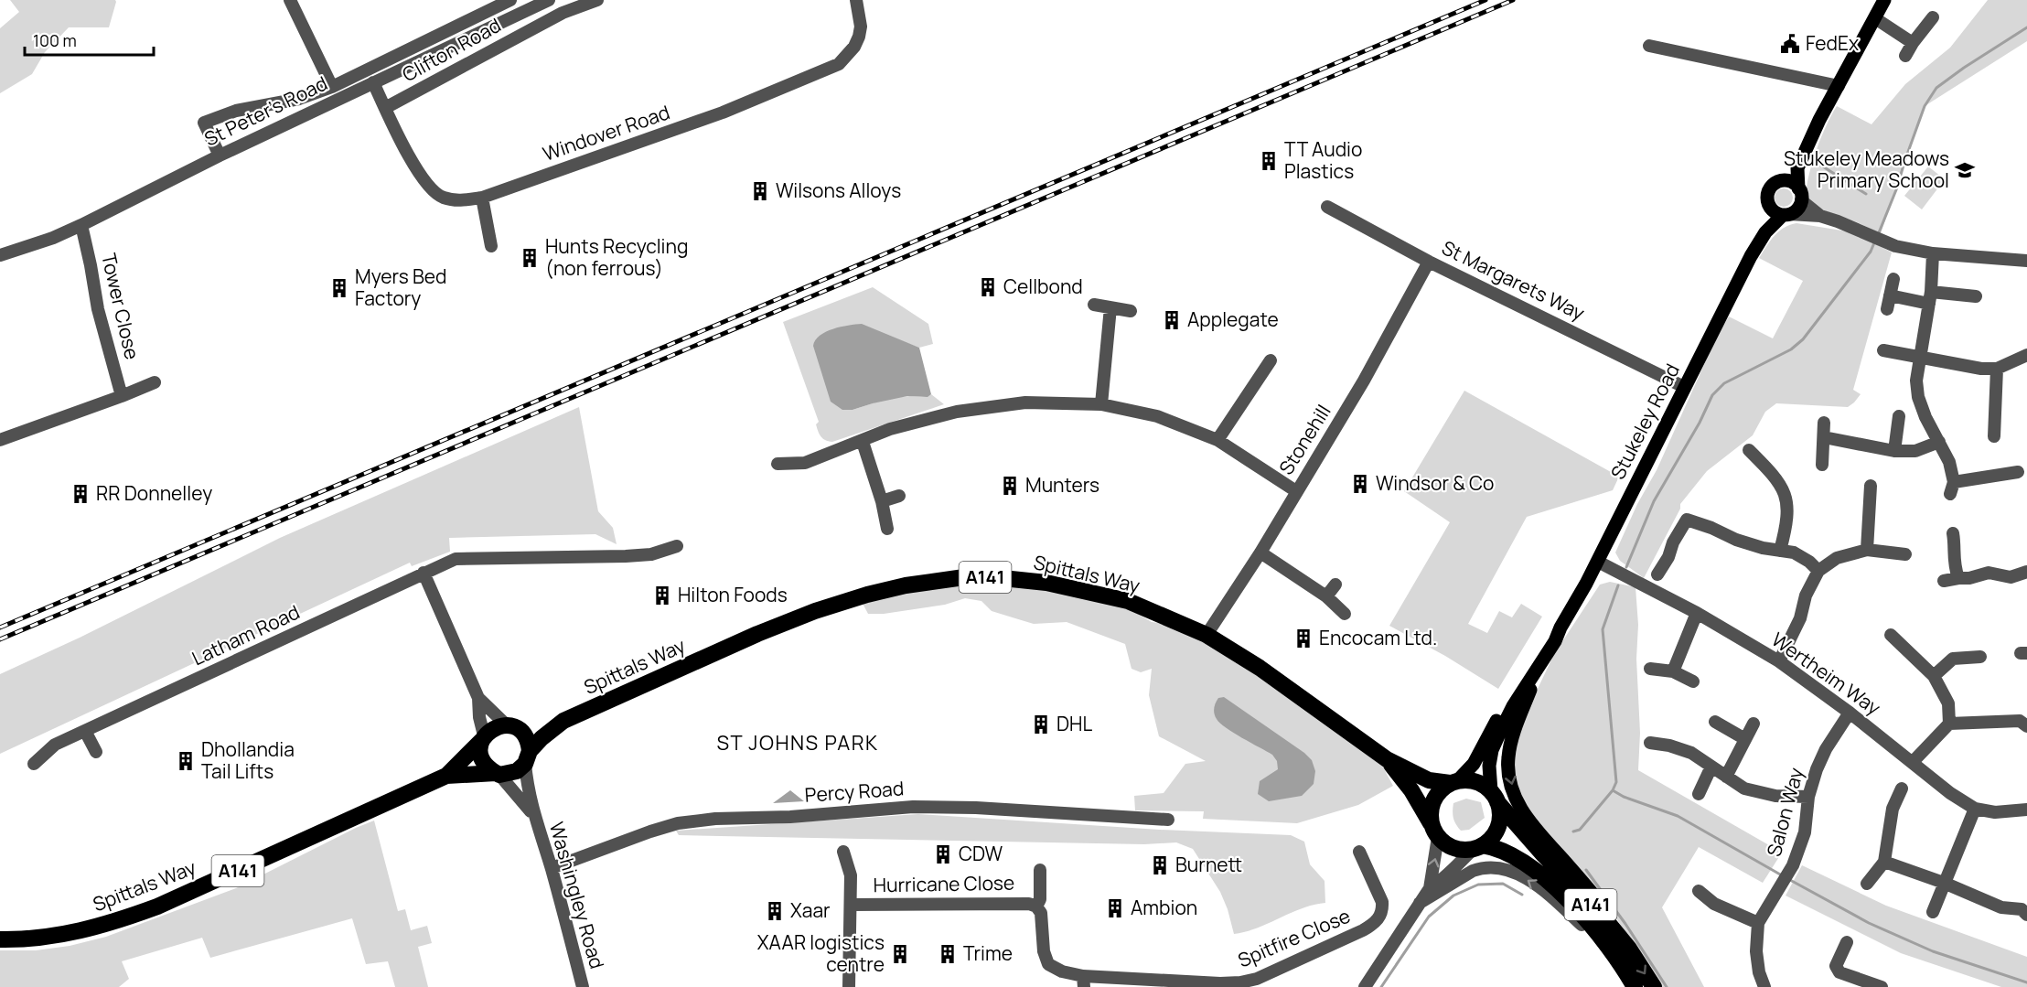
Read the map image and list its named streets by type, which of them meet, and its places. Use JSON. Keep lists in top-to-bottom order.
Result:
{
  "streets": {
    "highway": ["Spittals Way", "A141"],
    "main road": ["Stukeley Road"],
    "street": [
      "Clifton Road",
      "St Peter's Road",
      "Windover Road",
      "St Margarets Way",
      "Tower Close",
      "Stonehill",
      "Latham Road",
      "Wertheim Way",
      "Percy Road",
      "Salon Way",
      "Hurricane Close",
      "Washingley Road",
      "Spitfire Close"
    ]
  },
  "crossings": [
    ["Clifton Road", "Windover Road"],
    ["St Peter's Road", "Windover Road"],
    ["St Peter's Road", "Tower Close"],
    ["St Margarets Way", "Stukeley Road"],
    ["St Margarets Way", "Stonehill"],
    ["Stukeley Road", "Spittals Way"],
    ["Stukeley Road", "A141"],
    ["Stukeley Road", "Wertheim Way"],
    ["Stonehill", "Spittals Way"],
    ["Spittals Way", "A141"],
    ["Spittals Way", "Washingley Road"],
    ["A141", "Washingley Road"],
    ["Wertheim Way", "Salon Way"],
    ["Percy Road", "Washingley Road"],
    ["Hurricane Close", "Spitfire Close"]
  ],
  "districts": ["ST JOHNS PARK"],
  "places": {
    "public building": ["FedEx"],
    "building": [
      "TT Audio Plastics",
      "Wilsons Alloys",
      "Hunts Recycling (non ferrous)",
      "Cellbond",
      "Myers Bed Factory",
      "Applegate",
      "Windsor & Co",
      "Munters",
      "RR Donnelley",
      "Hilton Foods",
      "Encocam Ltd.",
      "DHL",
      "Dhollandia Tail Lifts",
      "CDW",
      "Burnett",
      "Ambion",
      "Xaar",
      "XAAR logistics centre",
      "Trime"
    ],
    "school or university": ["Stukeley Meadows Primary School"]
  },
  "scale_bar": "100 m"
}
